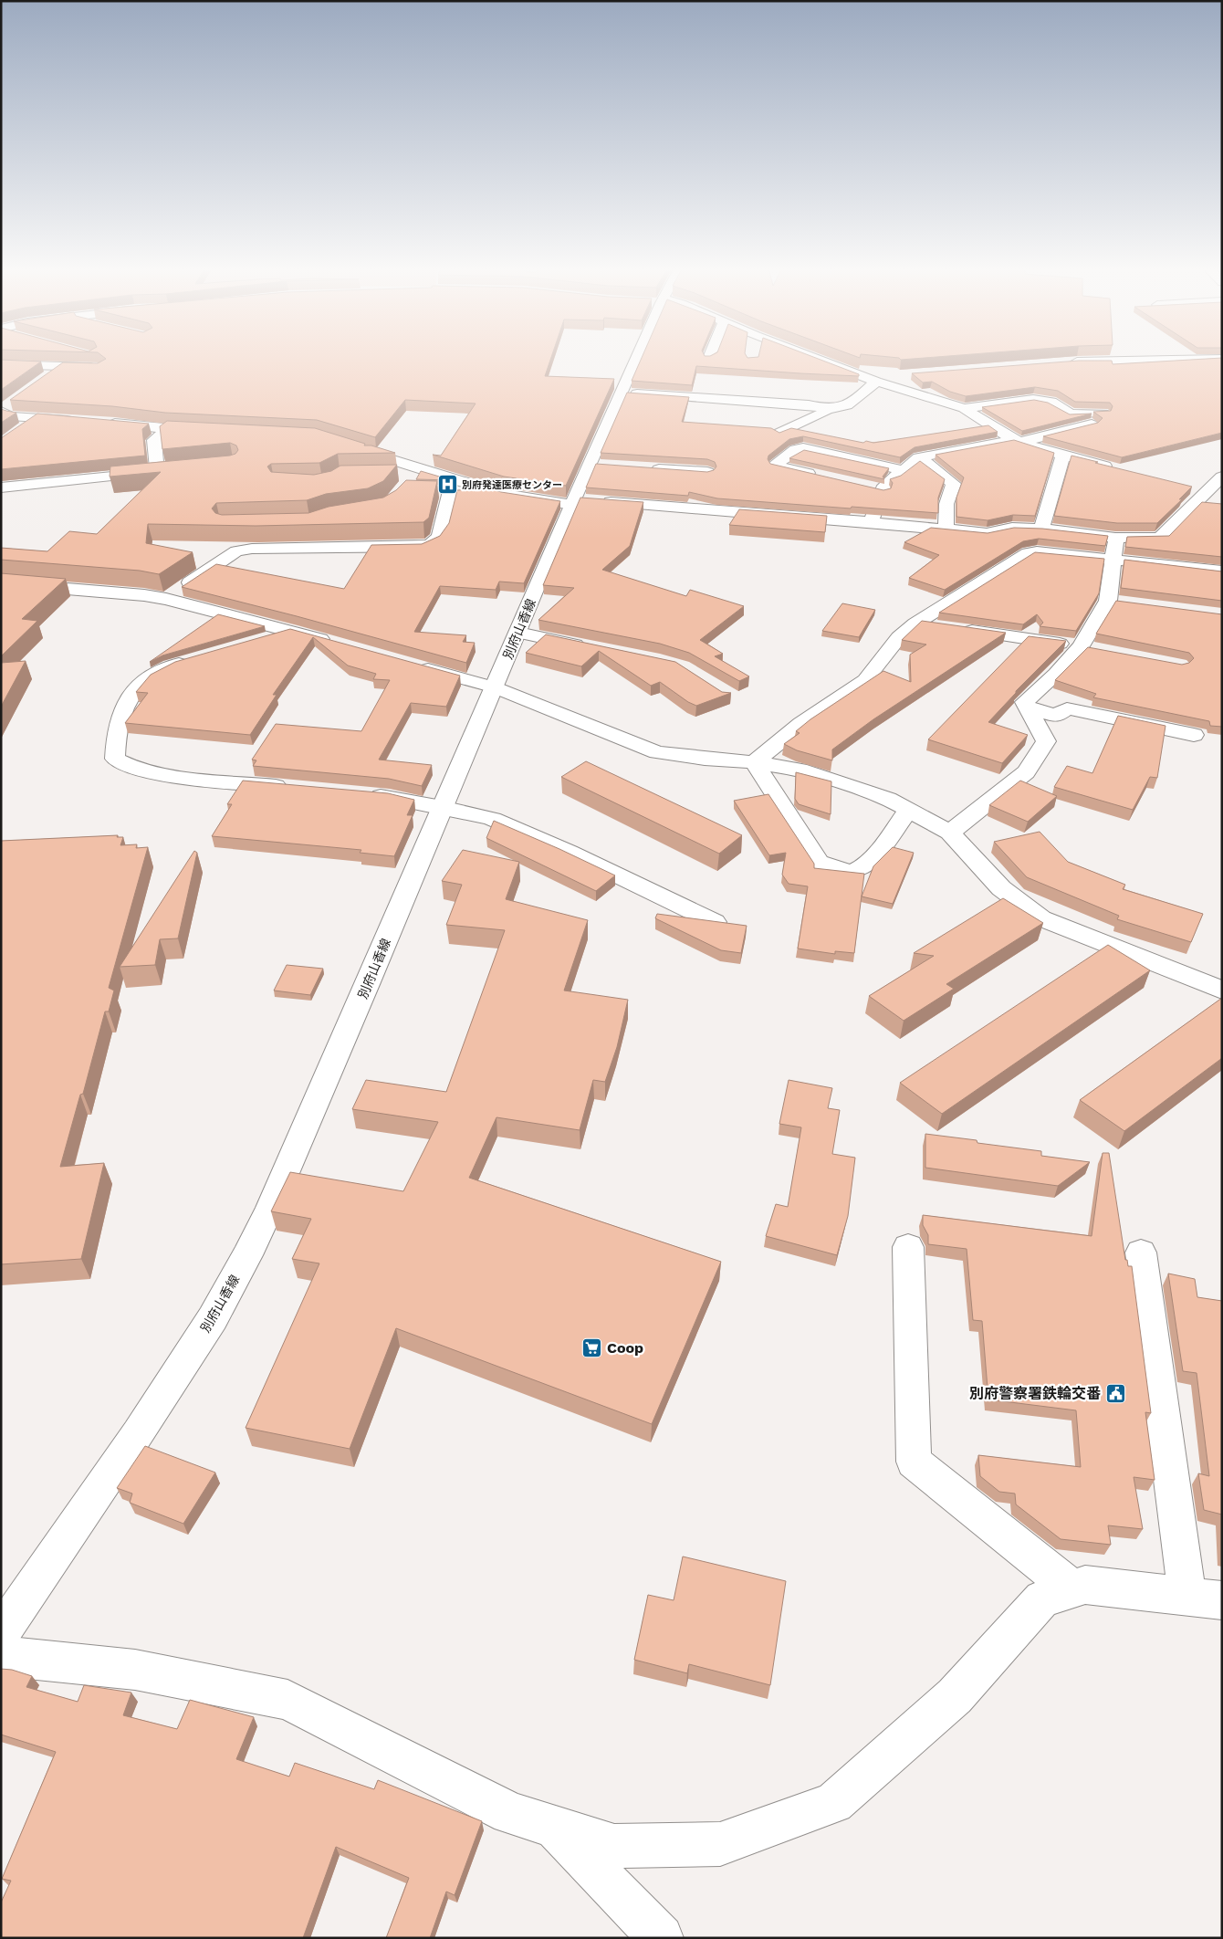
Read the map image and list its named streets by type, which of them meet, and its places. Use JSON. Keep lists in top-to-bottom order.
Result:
{
  "streets": {
    "street": ["別府山香線"]
  },
  "places": {
    "hospital": ["別府発達医療センター"],
    "supermarket": ["Coop"],
    "public building": ["別府警察署鉄輪交番"]
  }
}
